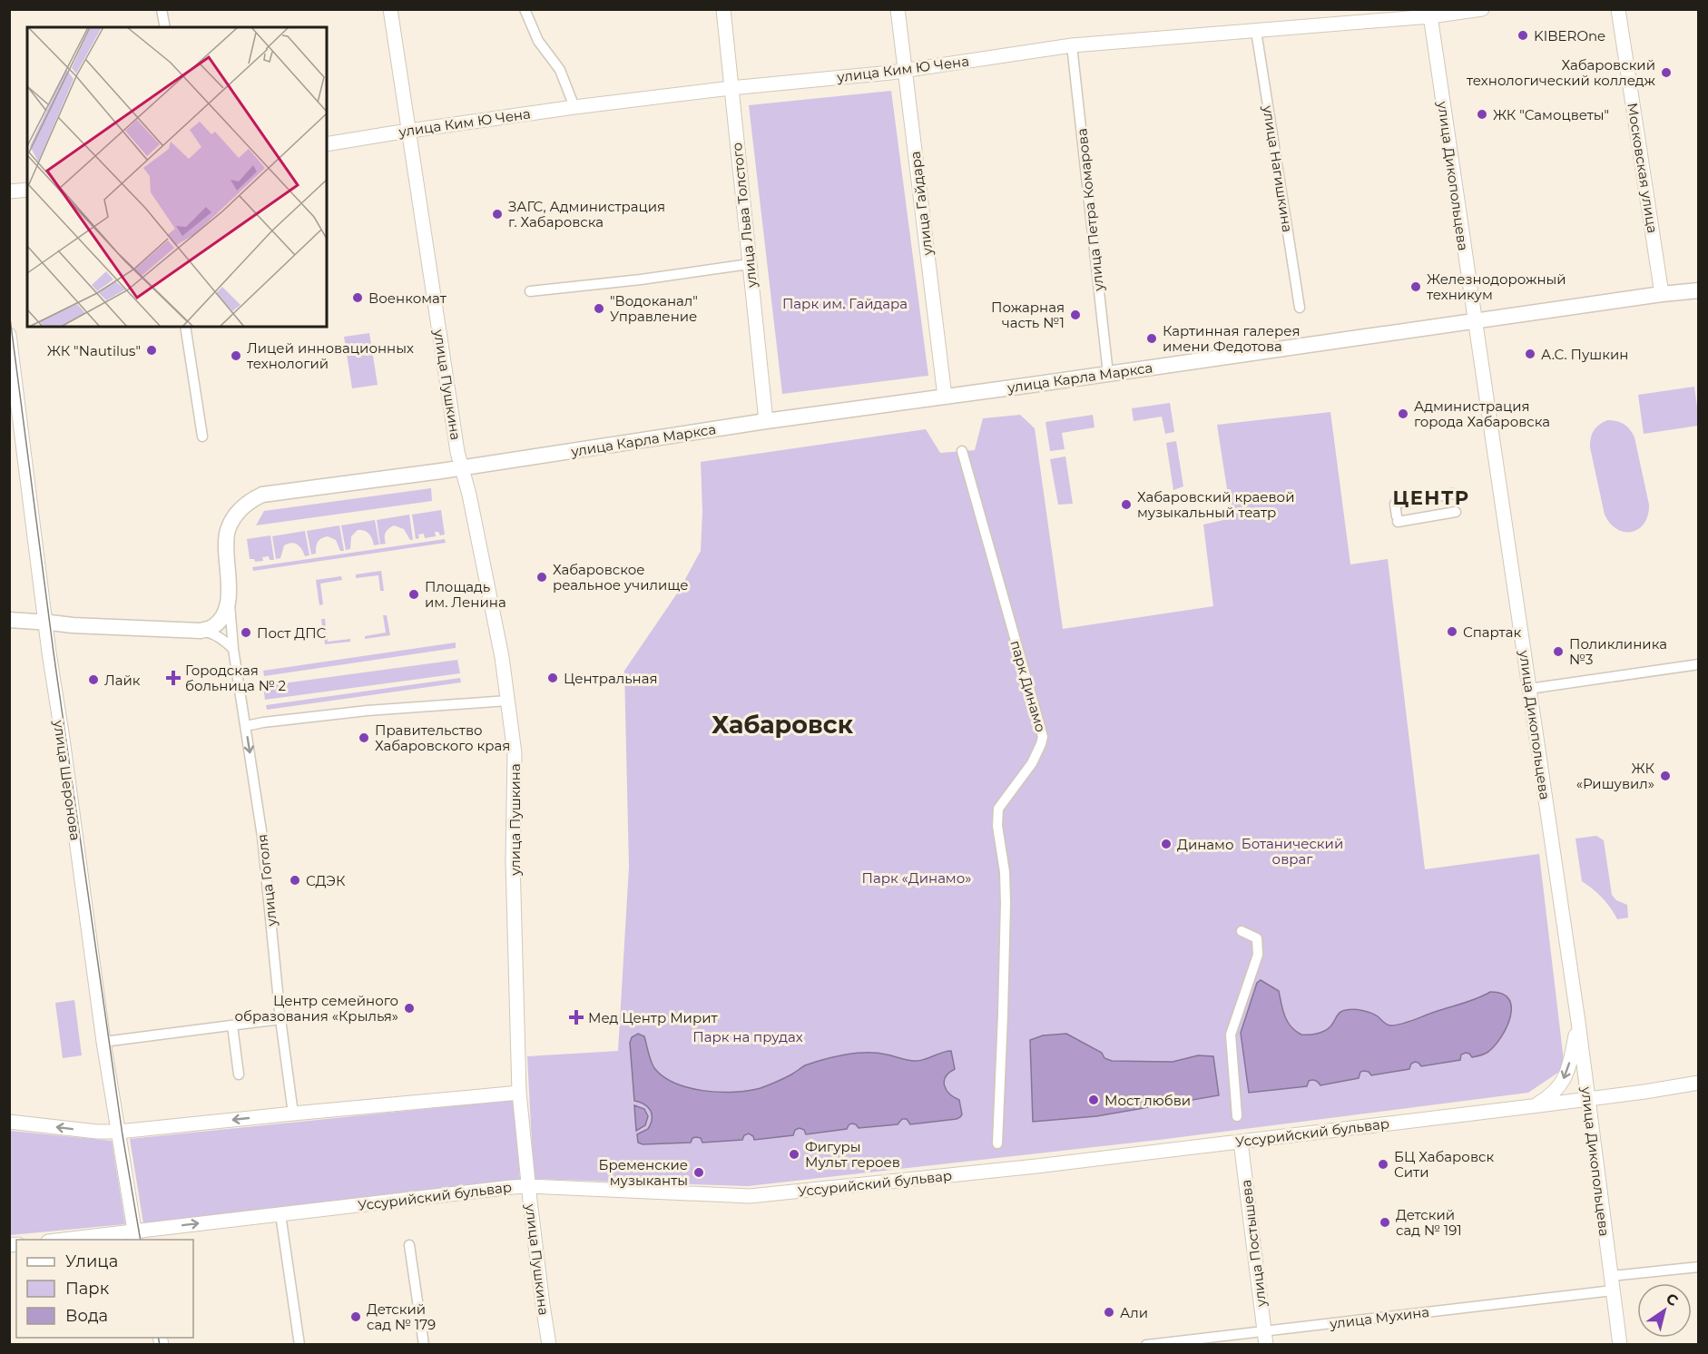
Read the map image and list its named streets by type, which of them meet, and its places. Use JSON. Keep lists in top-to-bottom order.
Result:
{
  "streets": {
    "main road": ["улица Карла Маркса"],
    "street": [
      "улица Ким Ю Чена",
      "Московская улица",
      "улица Нагишкина",
      "улица Дикопольцева",
      "улица Гайдара",
      "улица Петра Комарова",
      "улица Льва Толстого",
      "улица Пушкина",
      "парк Динамо",
      "улица Шеронова",
      "улица Гоголя",
      "Уссурийский бульвар",
      "улица Постышева",
      "улица Мухина"
    ]
  },
  "crossings": [
    ["улица Ким Ю Чена", "улица Нагишкина"],
    ["улица Ким Ю Чена", "улица Дикопольцева"],
    ["улица Ким Ю Чена", "улица Гайдара"],
    ["улица Ким Ю Чена", "улица Петра Комарова"],
    ["улица Ким Ю Чена", "улица Льва Толстого"],
    ["улица Ким Ю Чена", "улица Пушкина"],
    ["Московская улица", "улица Карла Маркса"],
    ["улица Дикопольцева", "улица Карла Маркса"],
    ["улица Дикопольцева", "Уссурийский бульвар"],
    ["улица Дикопольцева", "улица Мухина"],
    ["улица Гайдара", "улица Карла Маркса"],
    ["улица Петра Комарова", "улица Карла Маркса"],
    ["улица Льва Толстого", "улица Карла Маркса"],
    ["улица Карла Маркса", "улица Пушкина"],
    ["улица Карла Маркса", "улица Гоголя"],
    ["улица Пушкина", "Уссурийский бульвар"],
    ["улица Шеронова", "Уссурийский бульвар"],
    ["Уссурийский бульвар", "улица Постышева"],
    ["улица Постышева", "улица Мухина"]
  ],
  "one_way": ["улица Гоголя"],
  "districts": ["ЦЕНТР", "Хабаровск"],
  "parks": [
    "Парк им. Гайдара",
    "Ботанический овраг",
    "Парк «Динамо»",
    "Парк на прудах"
  ],
  "places": {
    "other": [
      "KIBEROne",
      "Хабаровский технологический колледж",
      "ЖК \"Самоцветы\"",
      "ЗАГС, Администрация г. Хабаровска",
      "Железнодорожный техникум",
      "Военкомат",
      "\"Водоканал\" Управление",
      "Пожарная часть №1",
      "Картинная галерея имени Федотова",
      "ЖК \"Nautilus\"",
      "А.С. Пушкин",
      "Лицей инновационных технологий",
      "Администрация города Хабаровска",
      "Хабаровский краевой музыкальный театр",
      "Хабаровское реальное училище",
      "Площадь им. Ленина",
      "Спартак",
      "Пост ДПС",
      "Поликлиника №3",
      "Центральная",
      "Лайк",
      "Правительство Хабаровского края",
      "ЖК «Ришувил»",
      "Динамо",
      "СДЭК",
      "Центр семейного образования «Крылья»",
      "Мост любви",
      "Фигуры Мульт героев",
      "БЦ Хабаровск Сити",
      "Бременские музыканты",
      "Детский сад № 191",
      "Али",
      "Детский сад № 179"
    ],
    "health": ["Городская больница № 2", "Мед Центр Мирит"]
  },
  "legend": ["Улица", "Парк", "Вода"],
  "north": "top right"
}
